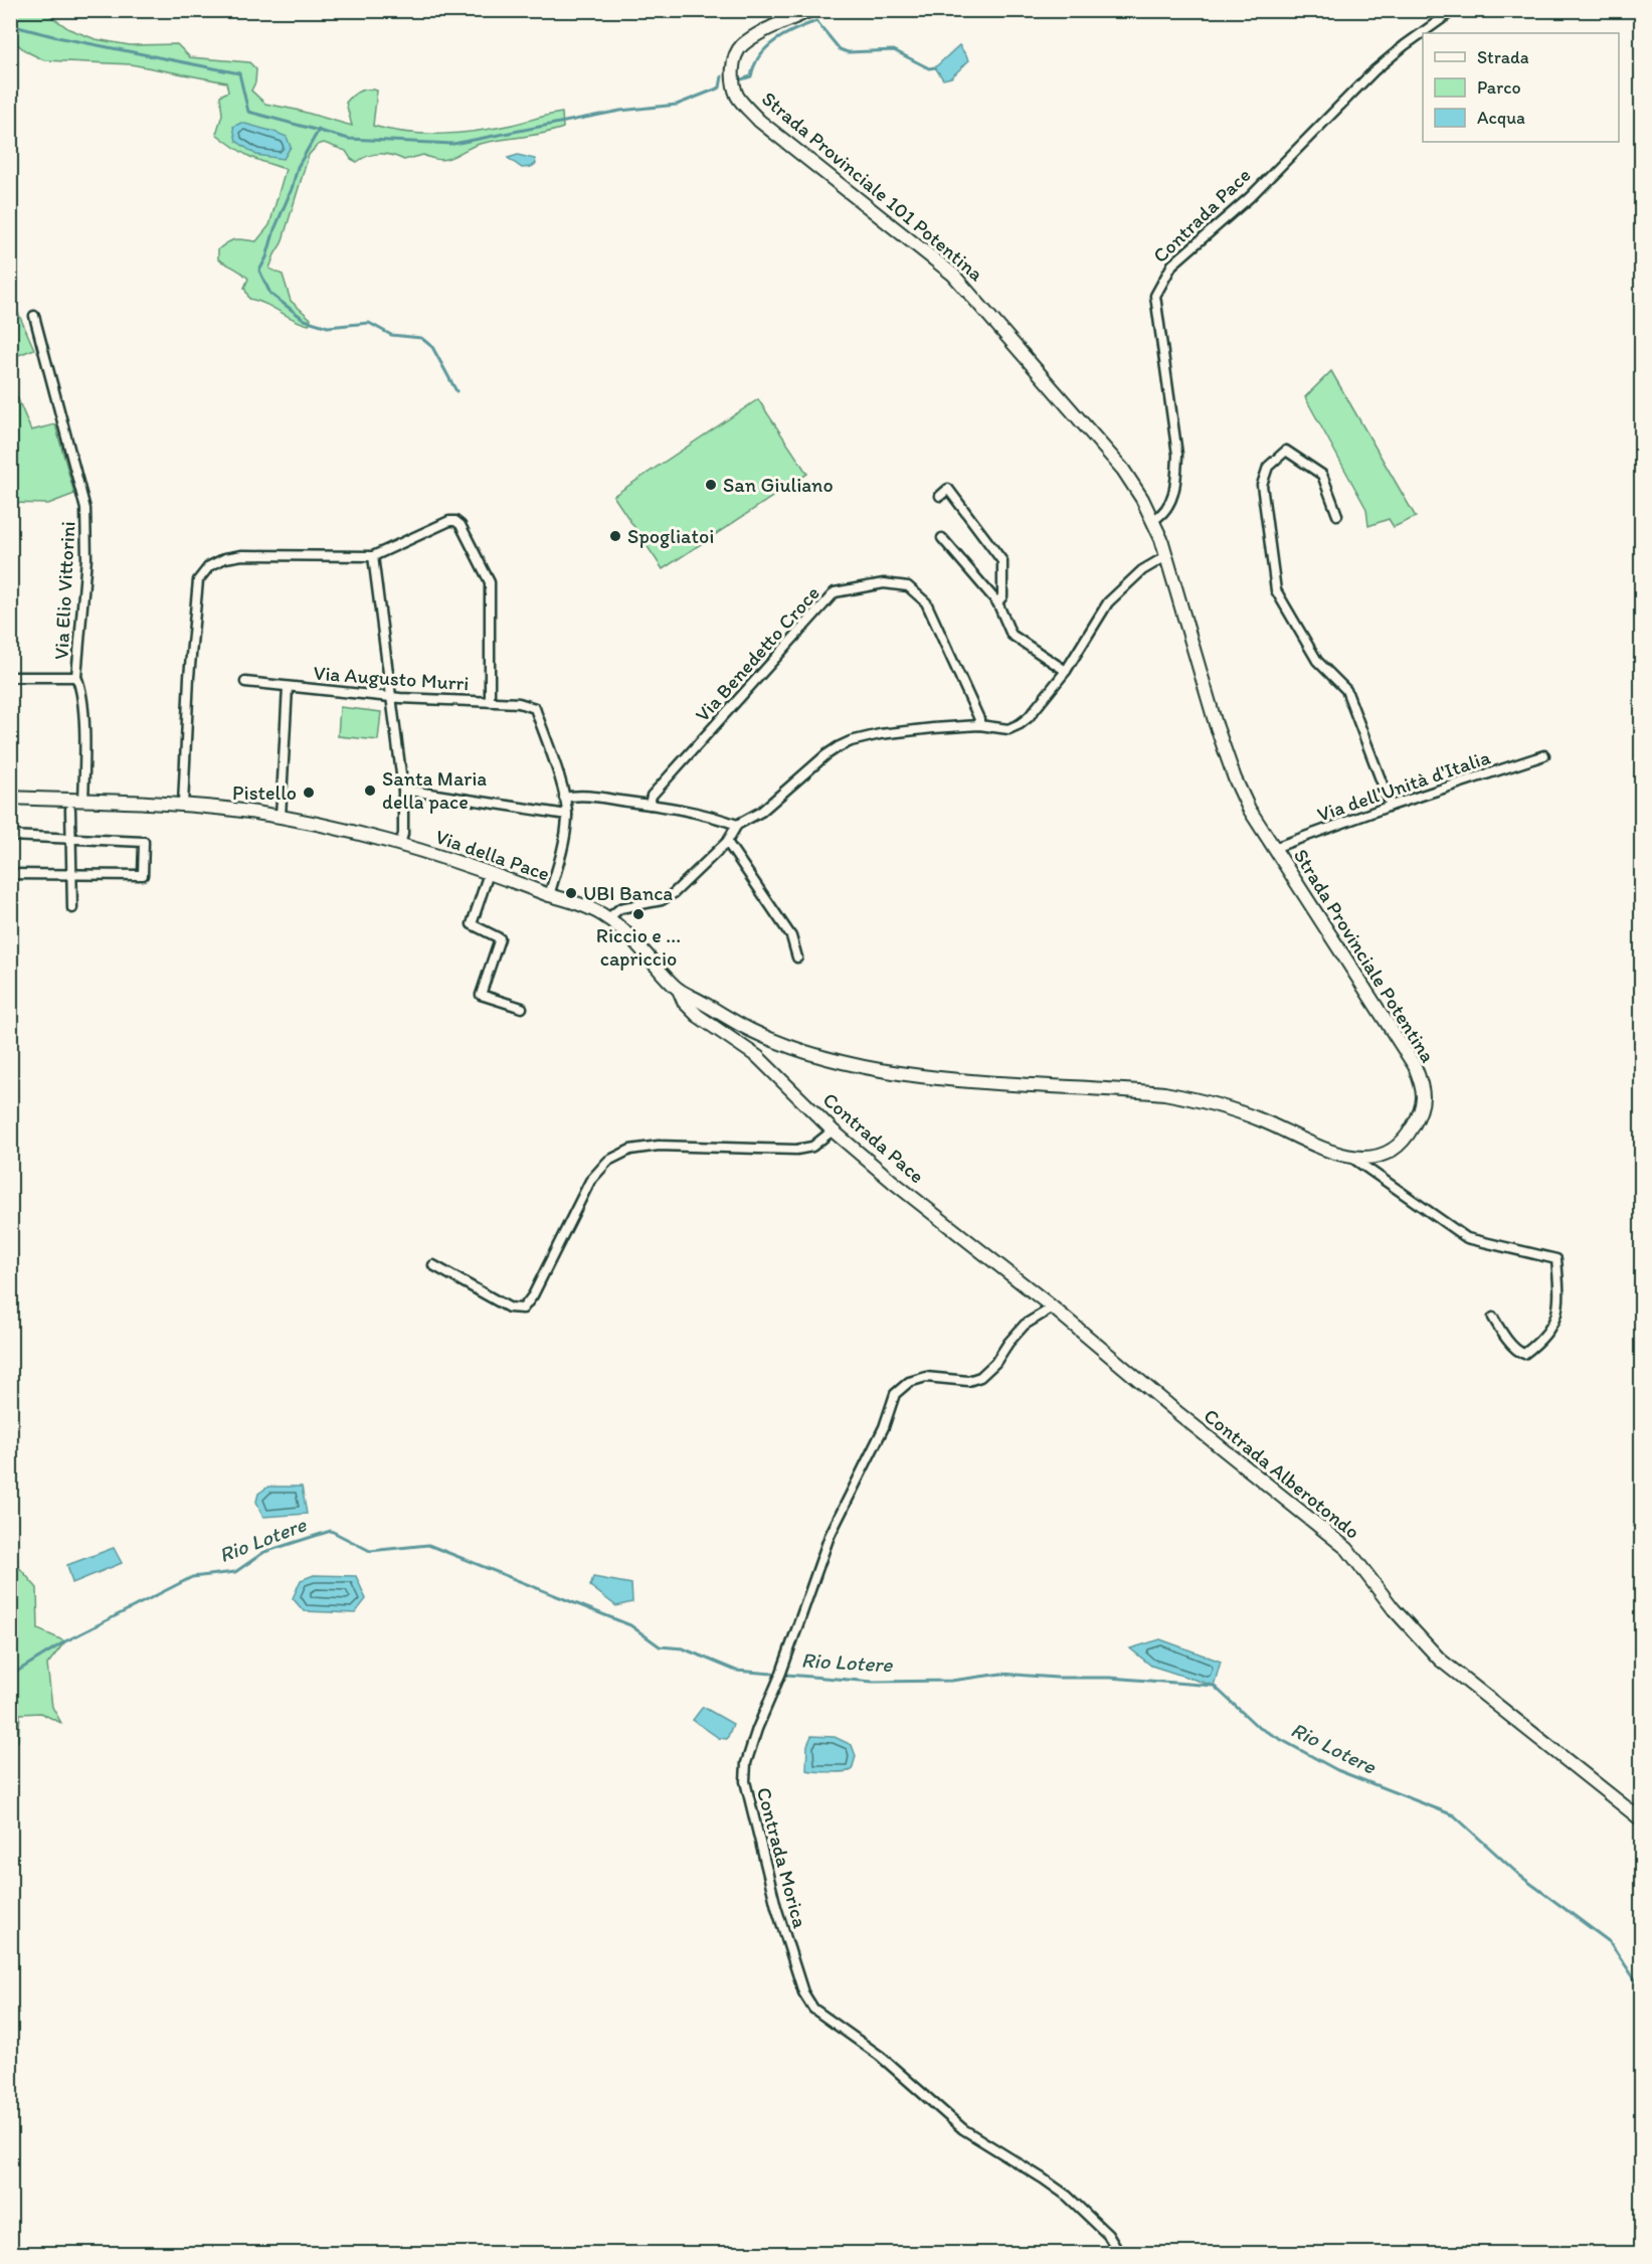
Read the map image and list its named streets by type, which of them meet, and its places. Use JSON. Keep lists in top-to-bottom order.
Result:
{
  "streets": {
    "main road": [
      "Strada Provinciale 101 Potentina",
      "Contrada Pace",
      "Via della Pace",
      "Strada Provinciale Potentina",
      "Contrada Alberotondo"
    ],
    "street": [
      "Via Elio Vittorini",
      "Via Benedetto Croce",
      "Via Augusto Murri",
      "Via dell'Unità d'Italia",
      "Contrada Morica"
    ]
  },
  "crossings": [
    ["Strada Provinciale 101 Potentina", "Contrada Pace"],
    ["Strada Provinciale 101 Potentina", "Strada Provinciale Potentina"],
    ["Contrada Pace", "Via della Pace"],
    ["Contrada Pace", "Strada Provinciale Potentina"],
    ["Contrada Pace", "Contrada Alberotondo"],
    ["Contrada Pace", "Contrada Morica"],
    ["Via Elio Vittorini", "Via della Pace"],
    ["Via dell'Unità d'Italia", "Strada Provinciale Potentina"],
    ["Via della Pace", "Strada Provinciale Potentina"],
    ["Contrada Alberotondo", "Contrada Morica"]
  ],
  "water": ["Rio Lotere"],
  "places": [
    "San Giuliano",
    "Spogliatoi",
    "Santa Maria della pace",
    "Pistello",
    "UBI Banca",
    "Riccio e ... capriccio"
  ],
  "legend": ["Strada", "Parco", "Acqua"]
}
